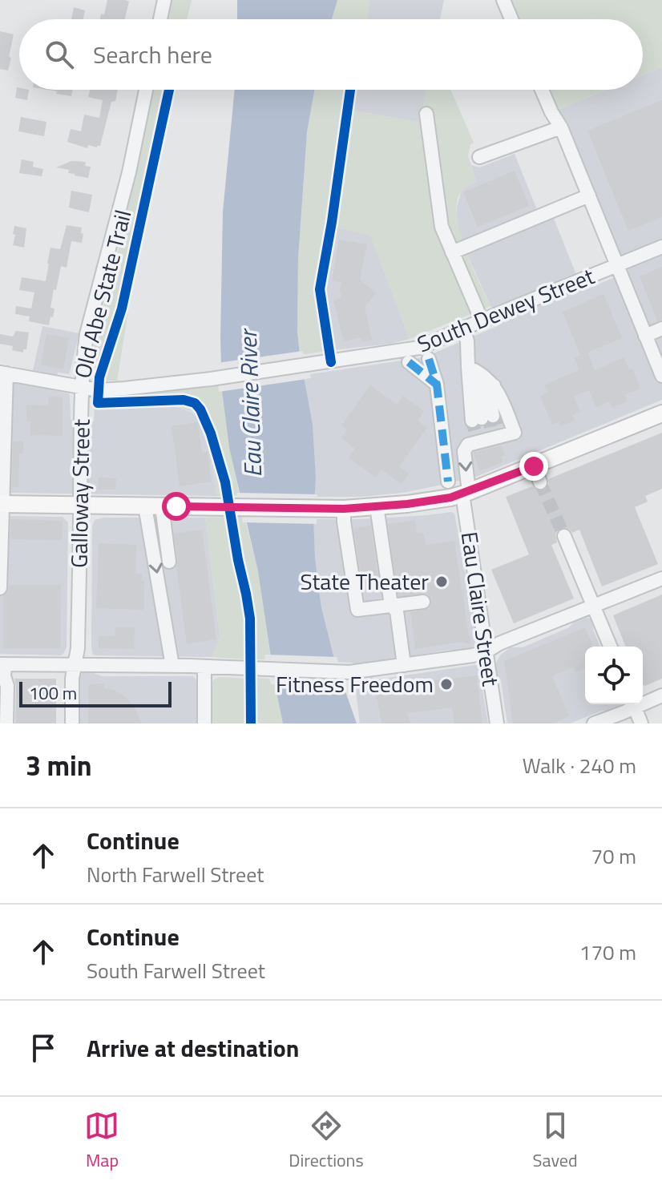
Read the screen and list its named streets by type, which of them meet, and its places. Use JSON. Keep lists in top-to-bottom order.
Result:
{
  "streets": {
    "street": ["South Dewey Street", "Galloway Street", "Eau Claire Street"],
    "cycle path": ["Old Abe State Trail"]
  },
  "crossings": [
    ["South Dewey Street", "Galloway Street"]
  ],
  "water": ["Eau Claire River"],
  "places": ["State Theater", "Fitness Freedom"],
  "scale_bar": "100 m",
  "page": {
    "search": "Search here",
    "scale": "100 m",
    "heading": ["3 min", "Walk · 240 m"],
    "list": [
      ["Continue", "North Farwell Street", "70 m"],
      ["Continue", "South Farwell Street", "170 m"],
      "Arrive at destination"
    ],
    "nav": ["Map", "Directions", "Saved"]
  }
}
